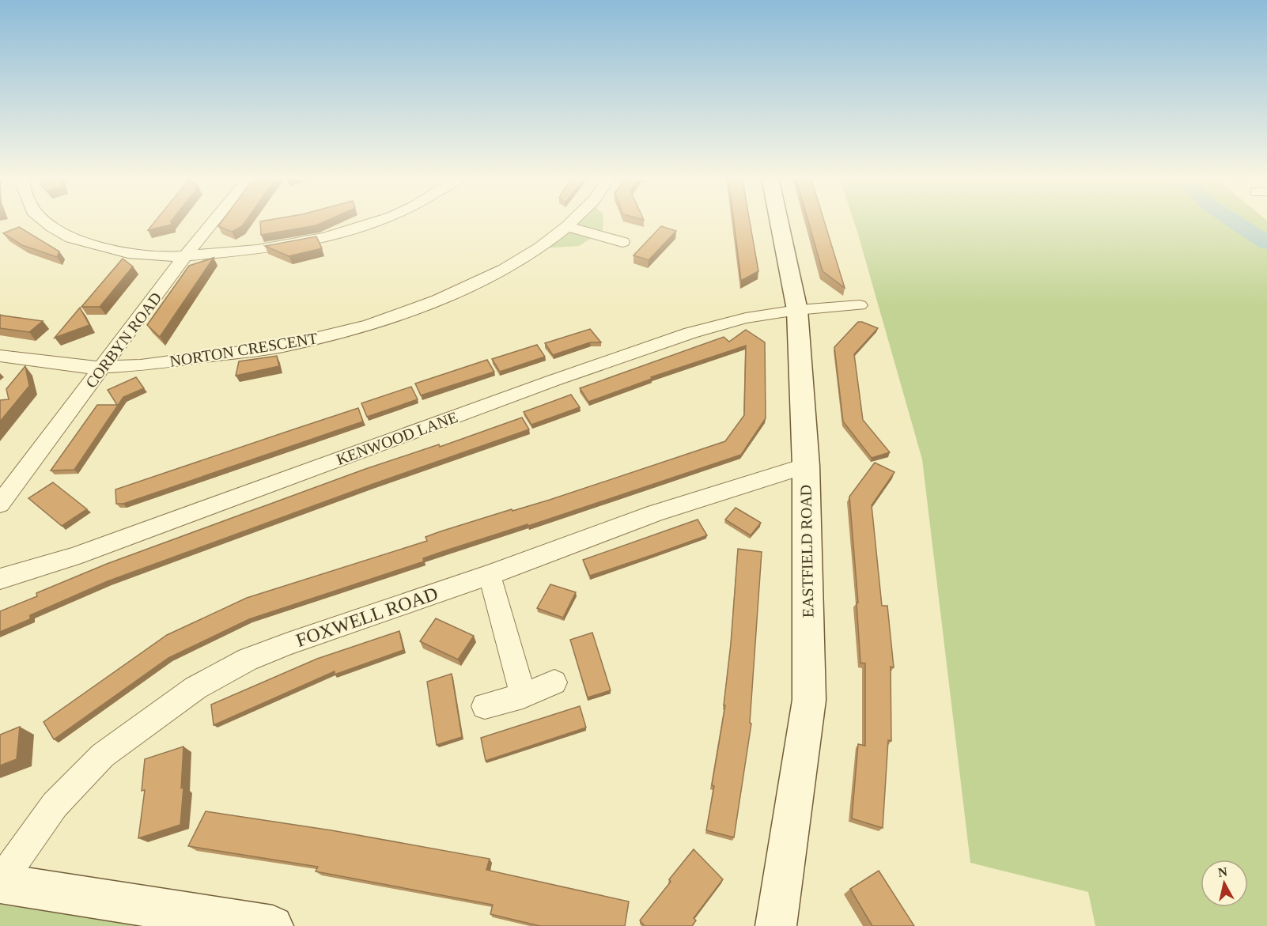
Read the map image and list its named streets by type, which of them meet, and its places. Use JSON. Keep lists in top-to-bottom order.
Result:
{
  "streets": {
    "street": [
      "CORBYN ROAD",
      "NORTON CRESCENT",
      "KENWOOD LANE",
      "EASTFIELD ROAD",
      "FOXWELL ROAD"
    ]
  },
  "crossings": [
    ["CORBYN ROAD", "NORTON CRESCENT"],
    ["KENWOOD LANE", "EASTFIELD ROAD"],
    ["EASTFIELD ROAD", "FOXWELL ROAD"]
  ],
  "north": "top"
}
